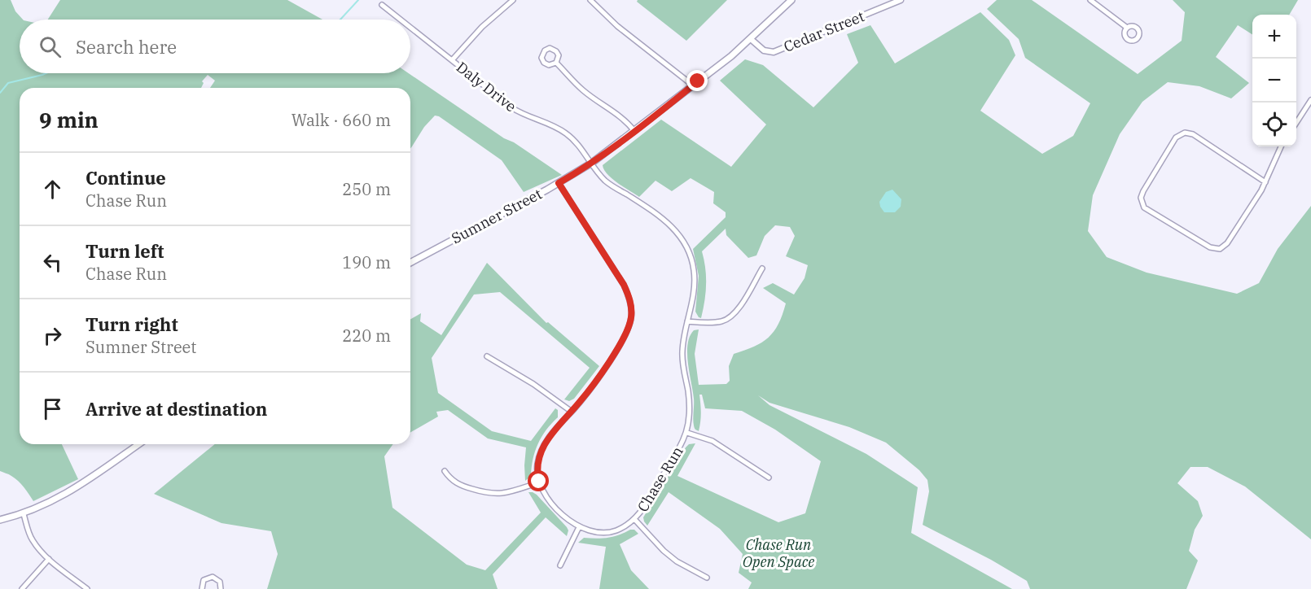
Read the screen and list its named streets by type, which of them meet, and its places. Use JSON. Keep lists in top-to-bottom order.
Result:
{
  "streets": {
    "main road": ["Sumner Street"],
    "street": ["Cedar Street", "Daly Drive", "Chase Run"]
  },
  "crossings": [
    ["Cedar Street", "Sumner Street"],
    ["Daly Drive", "Sumner Street"],
    ["Daly Drive", "Chase Run"],
    ["Sumner Street", "Chase Run"]
  ],
  "parks": ["Chase Run Open Space"],
  "page": {
    "map_buttons": ["+", "−"],
    "search": "Search here",
    "heading": ["9 min", "Walk · 660 m"],
    "list": [
      ["Continue", "Chase Run", "250 m"],
      ["Turn left", "Chase Run", "190 m"],
      ["Turn right", "Sumner Street", "220 m"],
      "Arrive at destination"
    ]
  }
}
